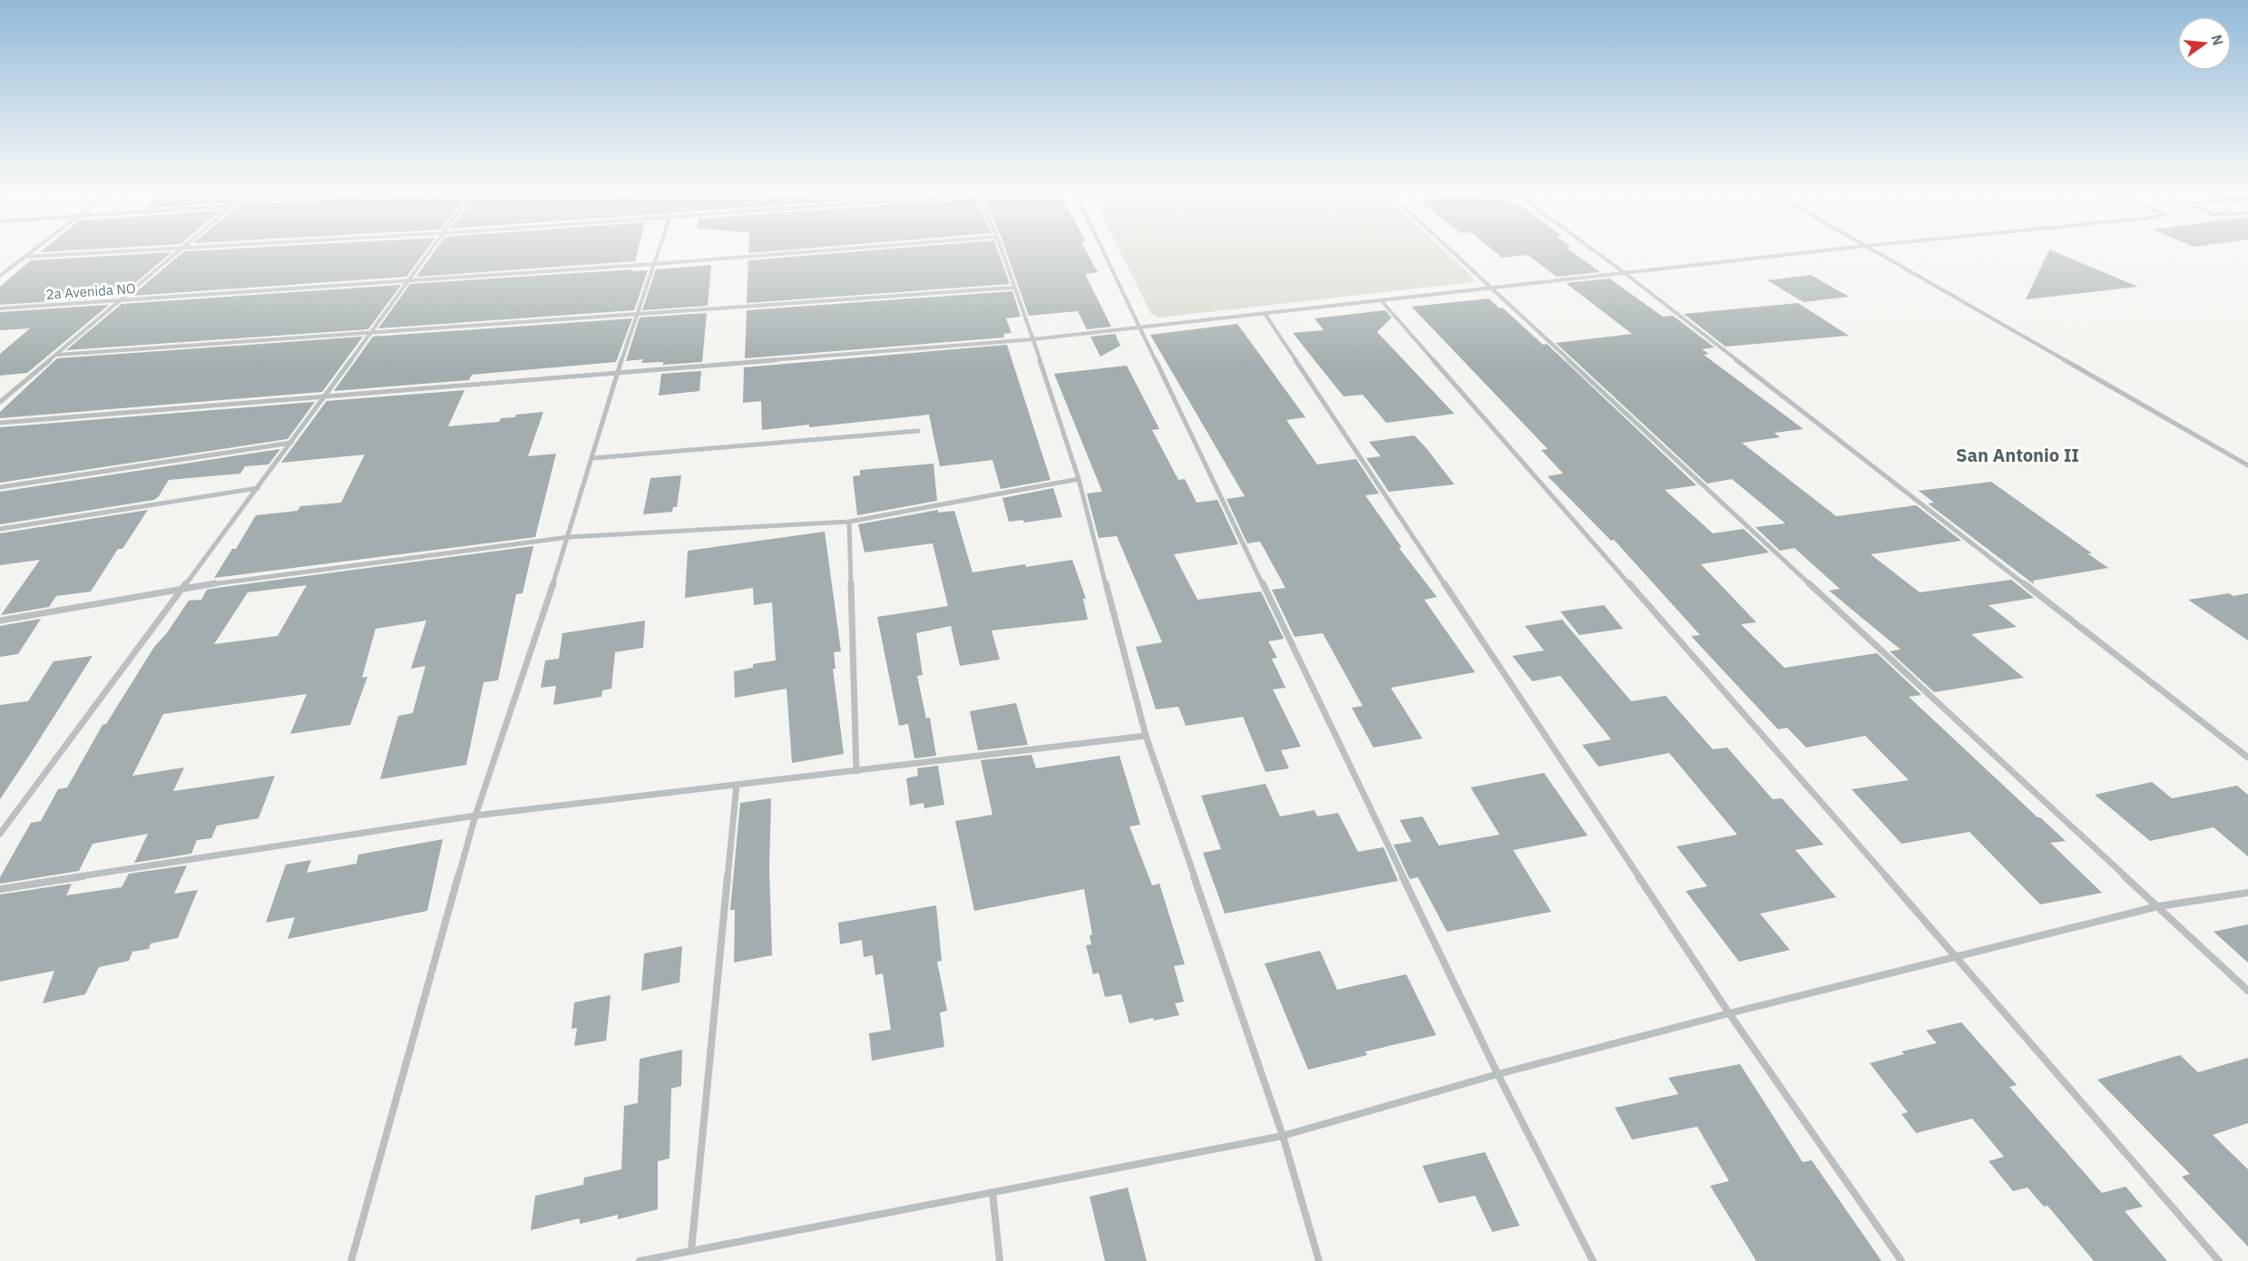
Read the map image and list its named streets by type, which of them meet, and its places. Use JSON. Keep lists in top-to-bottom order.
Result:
{
  "streets": {
    "street": ["2a Avenida NO"]
  },
  "districts": ["San Antonio II"],
  "north": "right"
}
